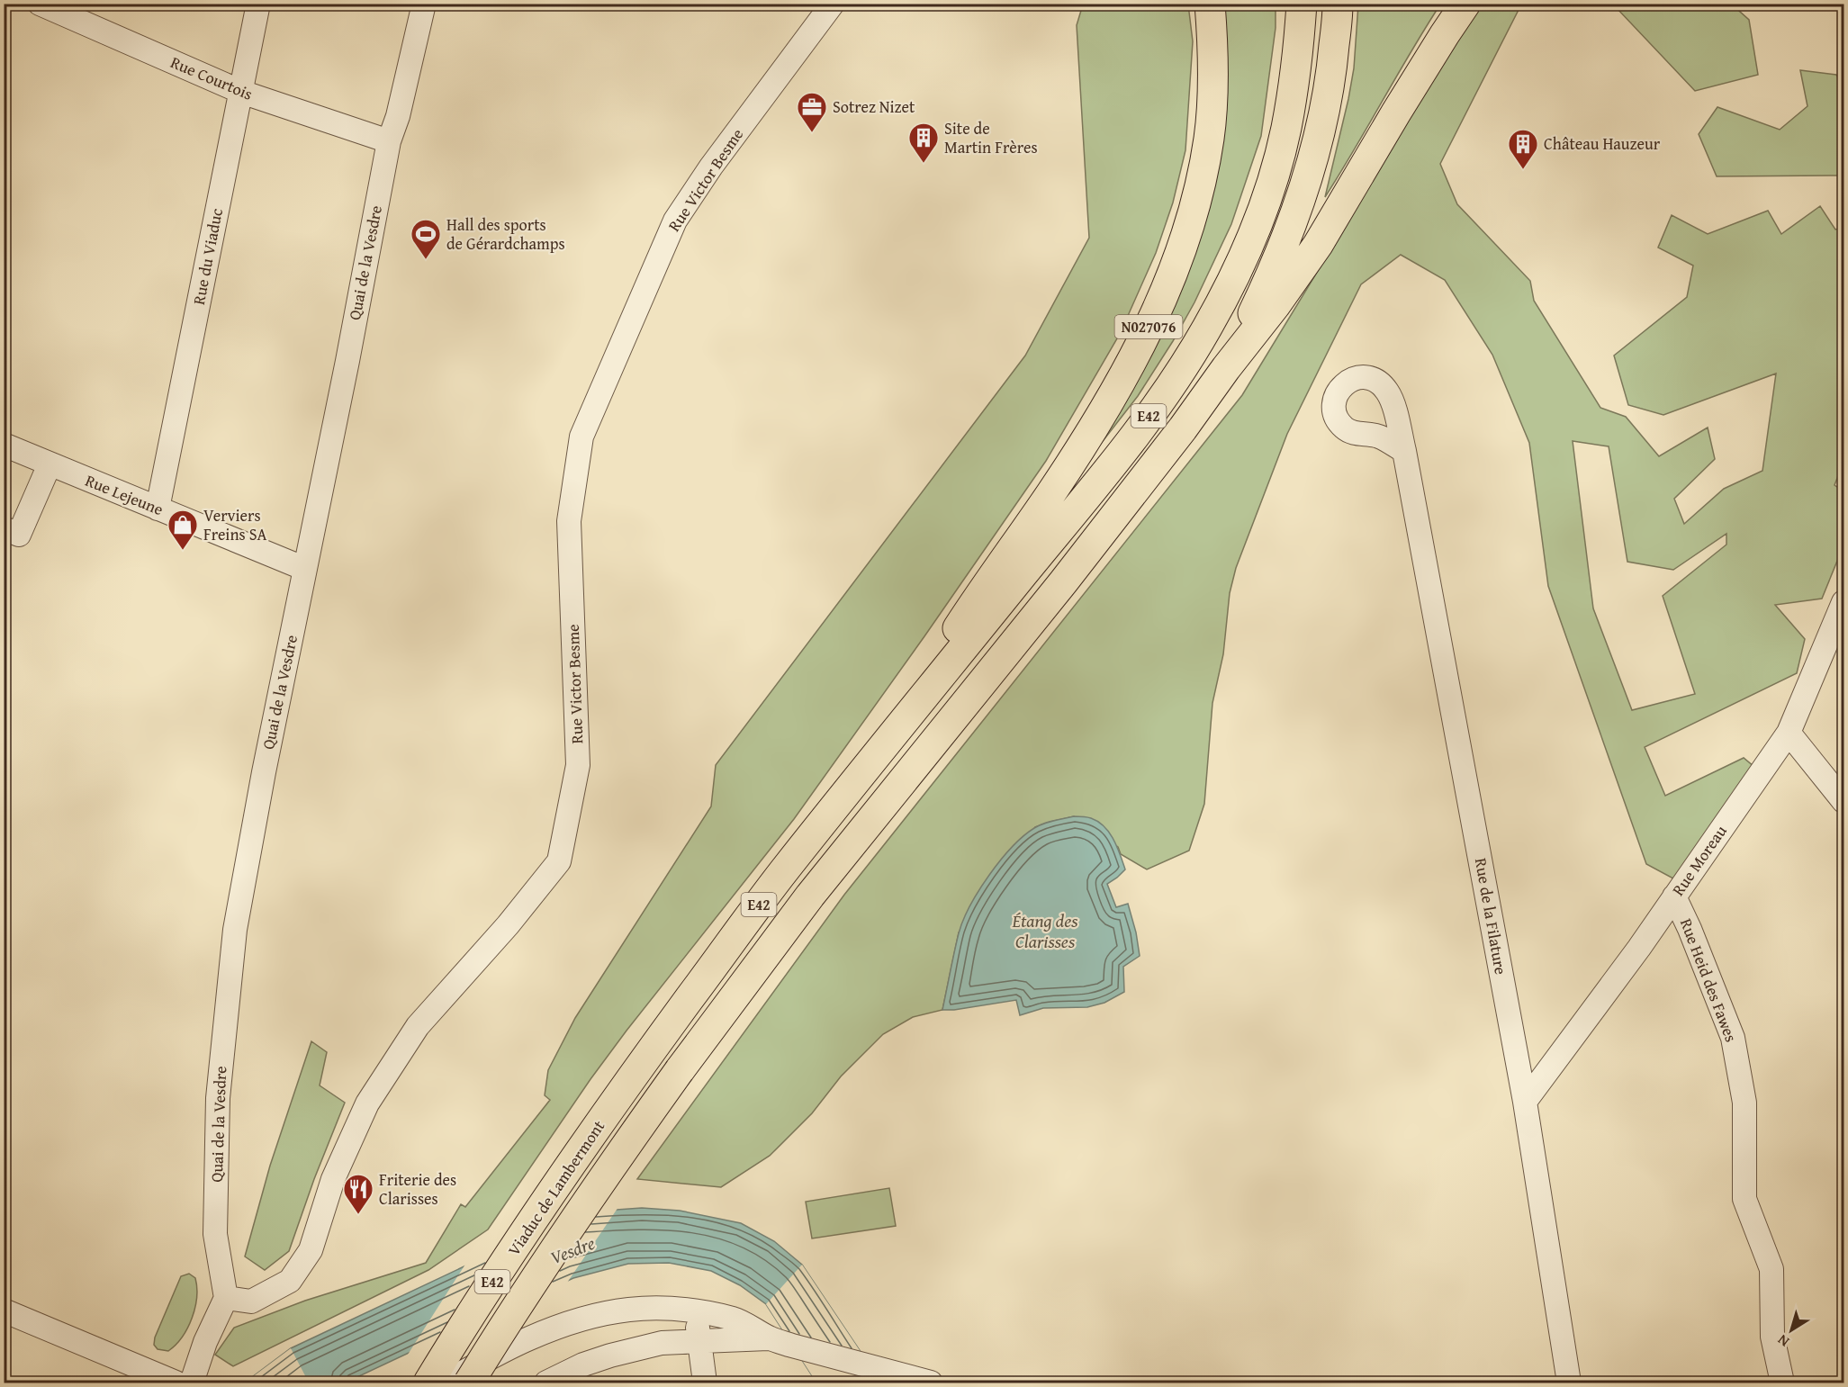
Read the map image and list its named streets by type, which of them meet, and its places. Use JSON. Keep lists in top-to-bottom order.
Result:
{
  "streets": {
    "highway": ["N027076", "E42", "Viaduc de Lambermont"],
    "street": [
      "Rue Courtois",
      "Rue Victor Besme",
      "Rue du Viaduc",
      "Quai de la Vesdre",
      "Rue Lejeune",
      "Rue Moreau",
      "Rue de la Filature",
      "Rue Heid des Fawes"
    ]
  },
  "crossings": [
    ["Rue Courtois", "Rue du Viaduc"],
    ["Rue Courtois", "Quai de la Vesdre"],
    ["Rue Victor Besme", "Quai de la Vesdre"],
    ["Rue du Viaduc", "Rue Lejeune"],
    ["Quai de la Vesdre", "Rue Lejeune"],
    ["N027076", "E42"],
    ["N027076", "Viaduc de Lambermont"],
    ["E42", "Viaduc de Lambermont"],
    ["Rue Moreau", "Rue de la Filature"],
    ["Rue Moreau", "Rue Heid des Fawes"]
  ],
  "water": ["Étang des Clarisses", "Vesdre"],
  "places": {
    "office": ["Sotrez Nizet"],
    "building": ["Site de Martin Frères", "Château Hauzeur"],
    "sports": ["Hall des sports de Gérardchamps"],
    "shop": ["Verviers Freins SA"],
    "restaurant": ["Friterie des Clarisses"]
  },
  "north": "bottom left"
}
